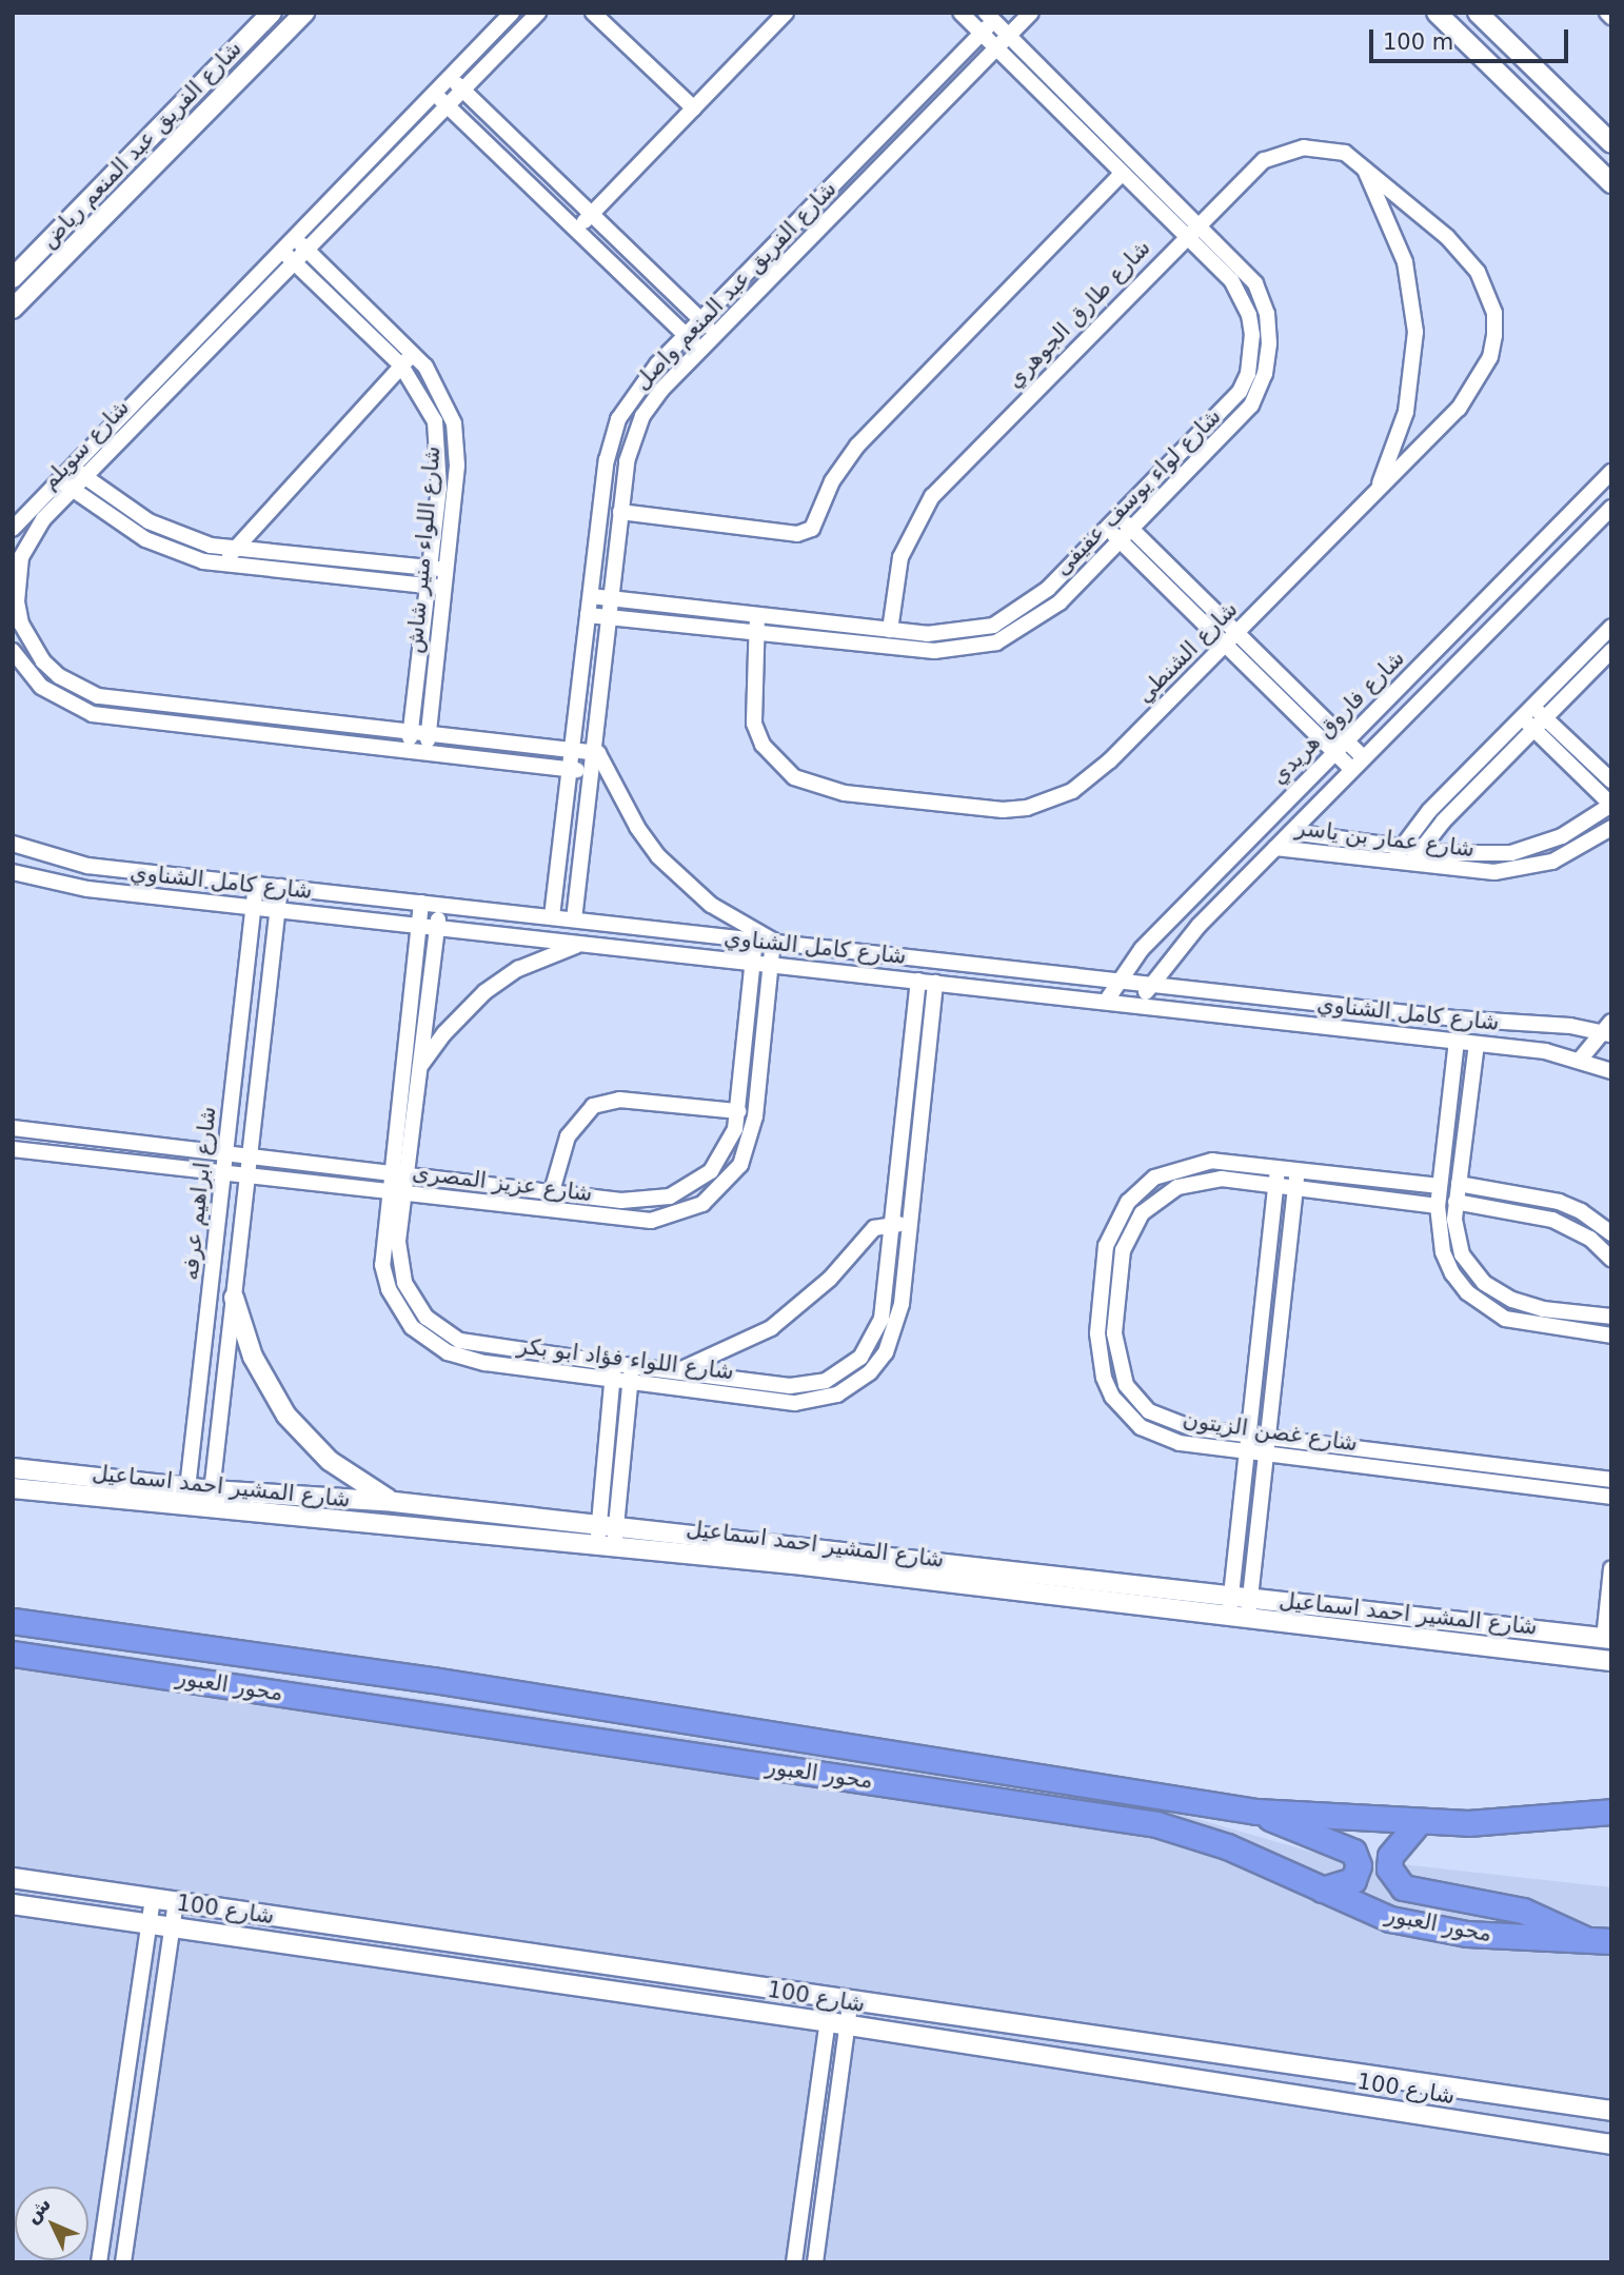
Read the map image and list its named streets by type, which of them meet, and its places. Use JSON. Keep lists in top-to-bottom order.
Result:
{
  "streets": {
    "highway": ["محور العبور"],
    "street": [
      "شارع الفريق عبد المنعم رياض",
      "شارع الفريق عبد المنعم واصل",
      "شارع طارق الجوهري",
      "شارع سويلم",
      "شارع لواء يوسف عفيفى",
      "شارع اللواء منير شاش",
      "شارع الشنطي",
      "شارع فاروق هريدي",
      "شارع عمار بن ياسر",
      "شارع كامل الشناوي",
      "شارع عزيز المصرى",
      "شارع ابراهيم عرفه",
      "شارع اللواء فؤاد ابو بكر",
      "شارع غصن الزيتون",
      "شارع المشير احمد اسماعيل",
      "شارع 100"
    ]
  },
  "crossings": [
    ["شارع الفريق عبد المنعم واصل", "شارع سويلم"],
    ["شارع الفريق عبد المنعم واصل", "شارع لواء يوسف عفيفى"],
    ["شارع الفريق عبد المنعم واصل", "شارع كامل الشناوي"],
    ["شارع طارق الجوهري", "شارع لواء يوسف عفيفى"],
    ["شارع طارق الجوهري", "شارع الشنطي"],
    ["شارع سويلم", "شارع اللواء منير شاش"],
    ["شارع لواء يوسف عفيفى", "شارع الشنطي"],
    ["شارع فاروق هريدي", "شارع كامل الشناوي"],
    ["شارع كامل الشناوي", "شارع عزيز المصرى"],
    ["شارع كامل الشناوي", "شارع ابراهيم عرفه"],
    ["شارع كامل الشناوي", "شارع اللواء فؤاد ابو بكر"],
    ["شارع عزيز المصرى", "شارع ابراهيم عرفه"],
    ["شارع عزيز المصرى", "شارع اللواء فؤاد ابو بكر"],
    ["شارع ابراهيم عرفه", "شارع المشير احمد اسماعيل"]
  ],
  "scale_bar": "100 m",
  "north": "top left"
}
